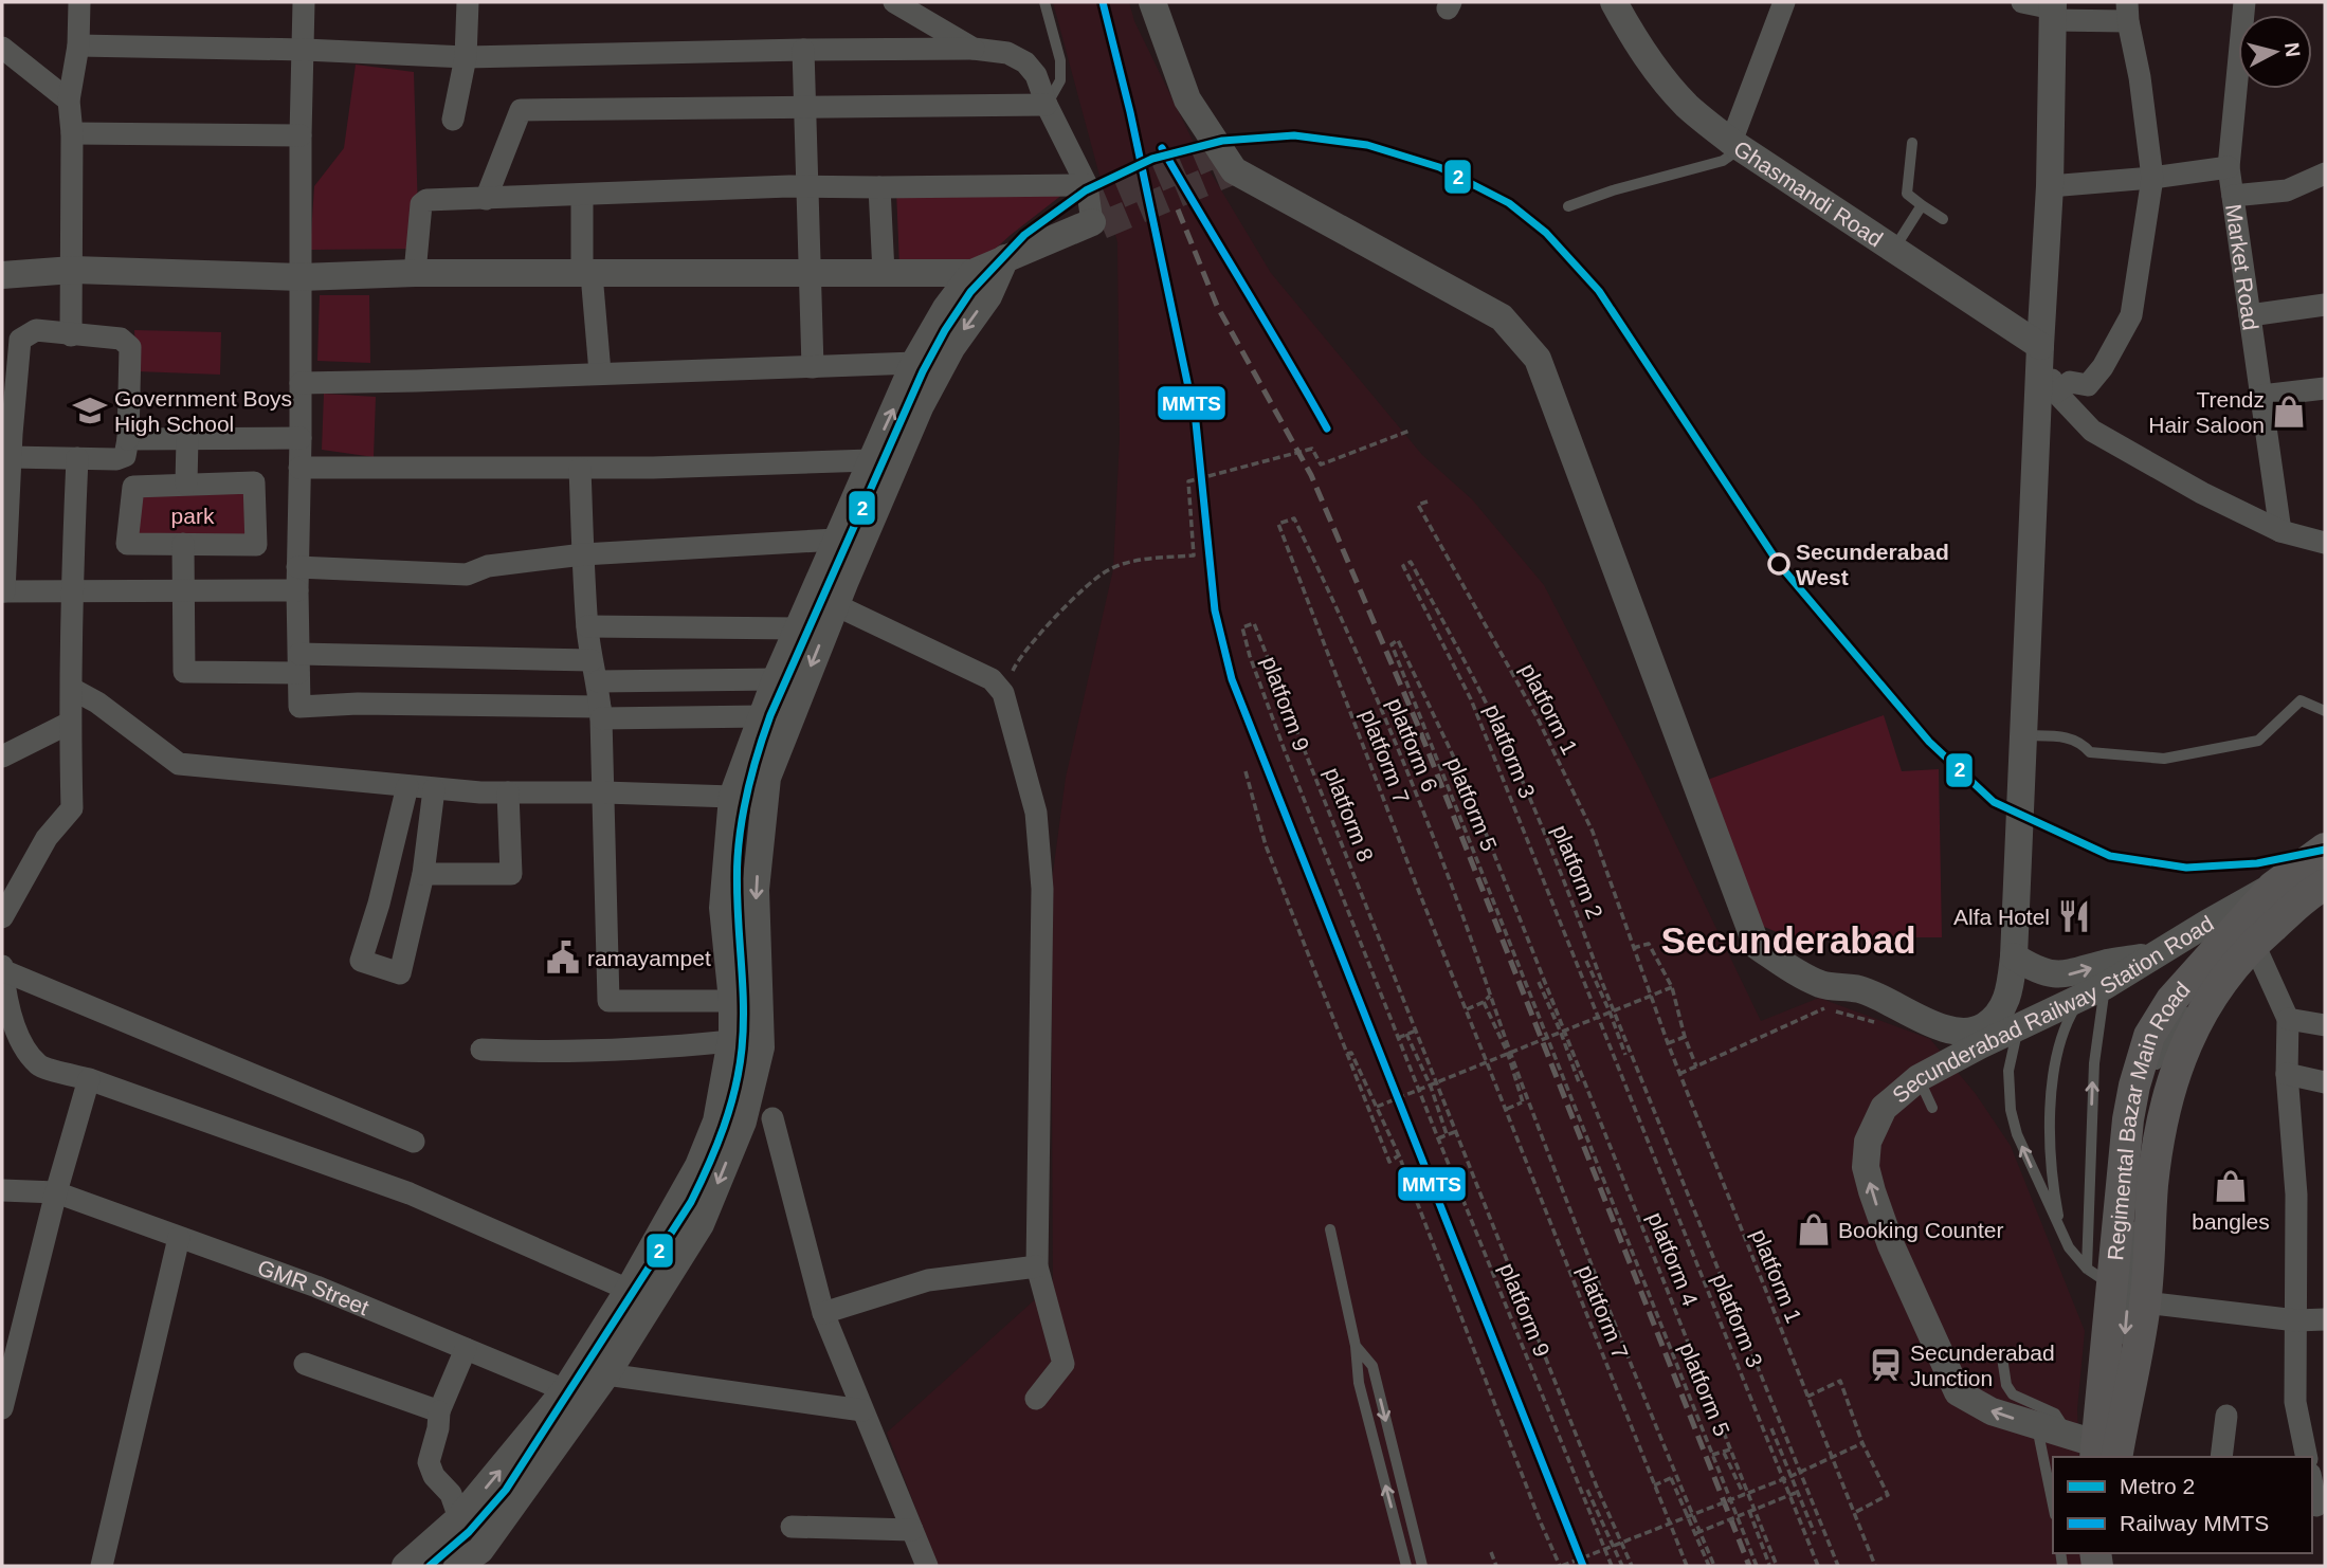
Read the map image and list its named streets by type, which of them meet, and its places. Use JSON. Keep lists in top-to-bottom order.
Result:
{
  "streets": {
    "main road": ["Regimental Bazar Main Road"],
    "street": [
      "Ghasmandi Road",
      "Market Road",
      "Secunderabad Railway Station Road",
      "GMR Street"
    ],
    "path": [
      "platform 9",
      "platform 1",
      "platform 6",
      "platform 3",
      "platform 7",
      "platform 5",
      "platform 8",
      "platform 2",
      "platform 4"
    ]
  },
  "crossings": [
    ["platform 9", "platform 8"],
    ["platform 6", "platform 7"],
    ["platform 3", "platform 2"],
    ["platform 5", "platform 4"],
    ["Secunderabad Railway Station Road", "Regimental Bazar Main Road"]
  ],
  "one_way": ["Secunderabad Railway Station Road"],
  "districts": ["Secunderabad"],
  "parks": ["park"],
  "places": {
    "school or university": ["Government Boys High School"],
    "shop": ["Trendz Hair Saloon", "bangles", "Booking Counter"],
    "other": ["Secunderabad West"],
    "restaurant": ["Alfa Hotel"],
    "public building": ["ramayampet"],
    "station": ["Secunderabad Junction"]
  },
  "lines": ["rail line MMTS", "metro line 2"],
  "legend": ["Metro 2", "Railway MMTS"],
  "north": "right"
}
